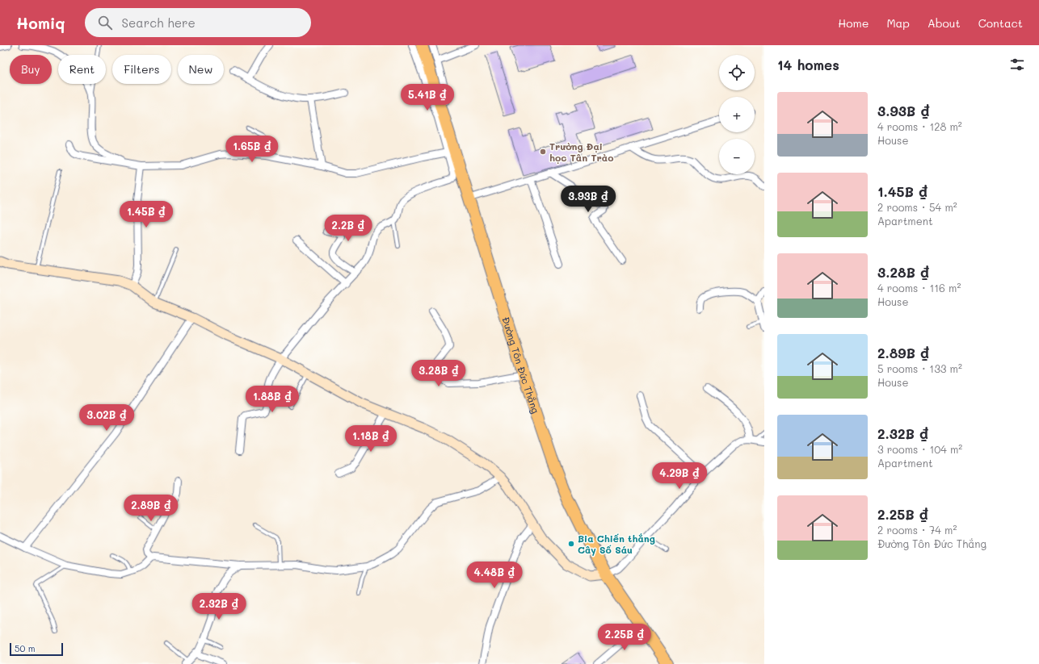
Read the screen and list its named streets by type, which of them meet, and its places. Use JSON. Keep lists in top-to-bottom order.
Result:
{
  "streets": {
    "highway": ["Đường Tôn Đức Thắng"]
  },
  "places": ["Trường Đại học Tân Trào", "Bia Chiến thắng Cây Số Sáu"],
  "scale_bar": "50 m",
  "page": {
    "header": "Homiq",
    "search": "Search here",
    "nav": [
      "Home",
      "Map",
      "About",
      "Contact"
    ],
    "heading": "14 homes",
    "map_buttons": ["+", "−"],
    "chip": [
      "Buy",
      "Rent",
      "Filters",
      "New"
    ],
    "price": [
      "5.41B ₫",
      "1.65B ₫",
      "3.93B ₫",
      "1.45B ₫",
      "2.2B ₫",
      "3.28B ₫",
      "1.88B ₫",
      "3.02B ₫",
      "1.18B ₫",
      "4.29B ₫",
      "2.89B ₫",
      "4.48B ₫",
      "2.32B ₫",
      "2.25B ₫"
    ],
    "list": [
      {
        "name": "3.93B ₫",
        "note": "4 rooms · 128 m² · House"
      },
      {
        "name": "1.45B ₫",
        "note": "2 rooms · 54 m² · Apartment"
      },
      {
        "name": "3.28B ₫",
        "note": "4 rooms · 116 m² · House"
      },
      {
        "name": "2.89B ₫",
        "note": "5 rooms · 133 m² · House"
      },
      {
        "name": "2.32B ₫",
        "note": "3 rooms · 104 m² · Apartment"
      },
      {
        "name": "2.25B ₫",
        "note": "2 rooms · 74 m² · Đường Tôn Đức Thắng"
      }
    ],
    "scale": "50 m"
  }
}
